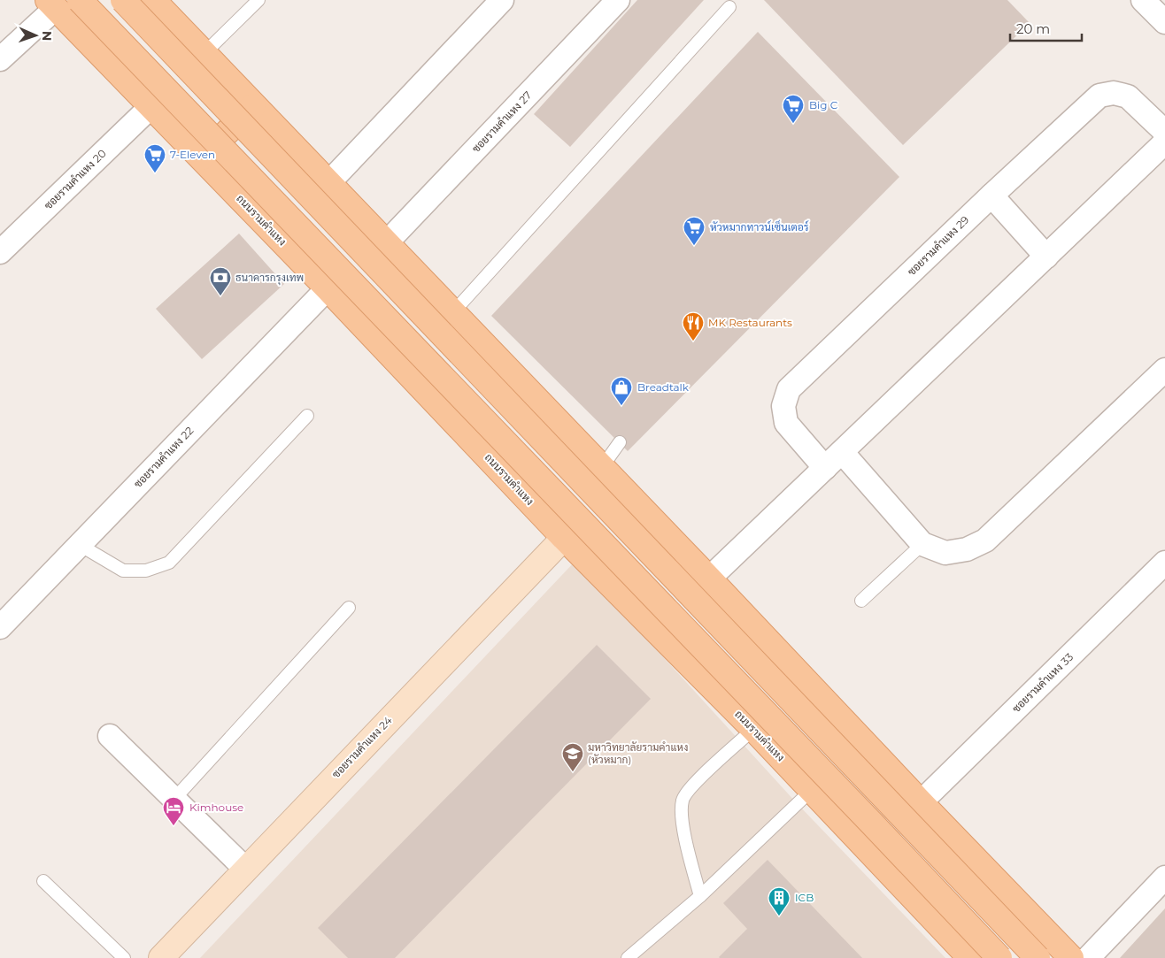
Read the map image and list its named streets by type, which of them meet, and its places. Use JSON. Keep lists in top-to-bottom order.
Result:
{
  "streets": {
    "main road": ["ถนนรามคำแหง", "ซอยรามคำแหง 24"],
    "street": [
      "ซอยรามคำแหง 27",
      "ซอยรามคำแหง 20",
      "ซอยรามคำแหง 29",
      "ซอยรามคำแหง 22",
      "ซอยรามคำแหง 33"
    ]
  },
  "crossings": [
    ["ซอยรามคำแหง 20", "ถนนรามคำแหง"],
    ["ถนนรามคำแหง", "ซอยรามคำแหง 22"],
    ["ถนนรามคำแหง", "ซอยรามคำแหง 24"]
  ],
  "places": {
    "supermarket": ["Big C", "7-Eleven", "หัวหมากทาวน์เซ็นเตอร์"],
    "bank": ["ธนาคารกรุงเทพ"],
    "restaurant": ["MK Restaurants"],
    "shop": ["Breadtalk"],
    "school or university": ["มหาวิทยาลัยรามคำแหง (หัวหมาก)"],
    "hotel": ["Kimhouse"],
    "building": ["ICB"]
  },
  "scale_bar": "20 m",
  "north": "right"
}
